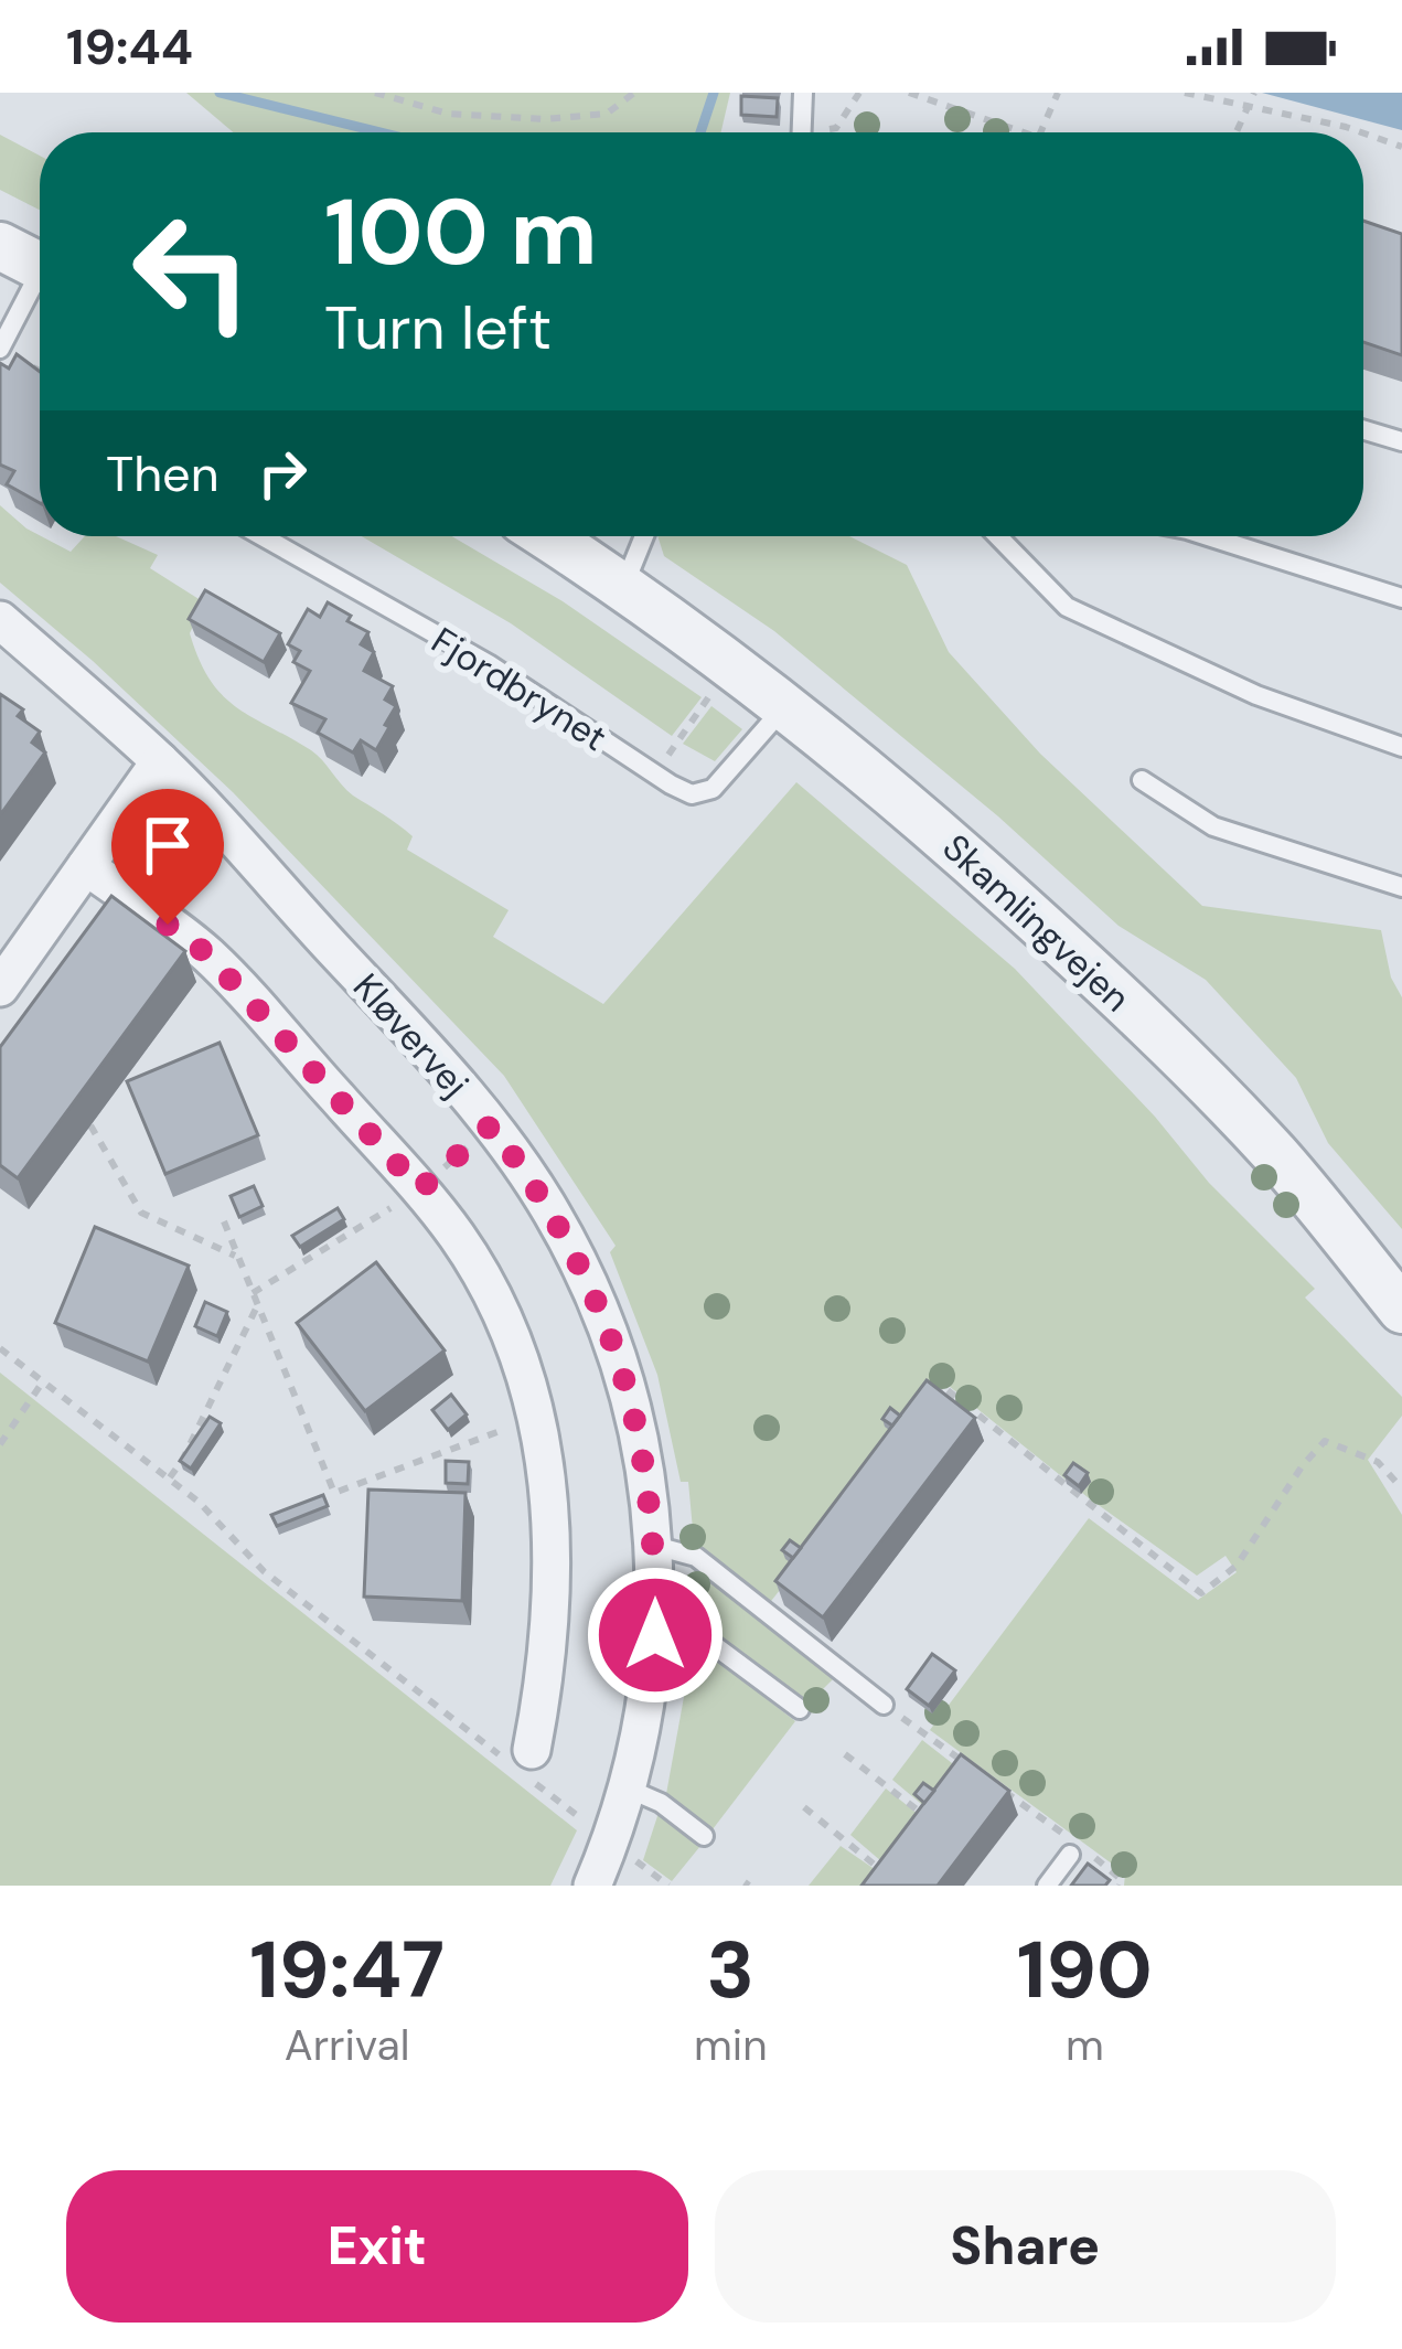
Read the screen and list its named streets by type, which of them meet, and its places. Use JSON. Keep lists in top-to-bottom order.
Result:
{
  "streets": {
    "street": ["Skamlingvejen", "Kløvervej"],
    "lane": ["Fjordbrynet"]
  },
  "crossings": [
    ["Fjordbrynet", "Skamlingvejen"]
  ],
  "page": {
    "status": "19:44",
    "turn": ["100 m", "Turn left"],
    "then": "Then",
    "eta": [
      "19:47",
      "Arrival",
      "3",
      "min",
      "190",
      "m"
    ],
    "buttons": ["Exit", "Share"]
  }
}
